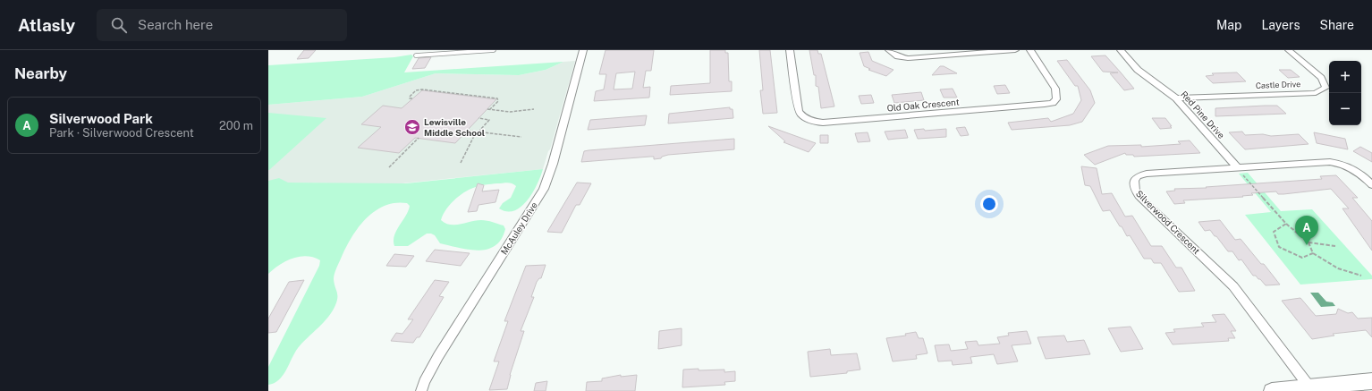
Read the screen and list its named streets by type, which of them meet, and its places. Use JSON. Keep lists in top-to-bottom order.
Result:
{
  "streets": {
    "street": [
      "Castle Drive",
      "Old Oak Crescent",
      "Red Pine Drive",
      "Silverwood Crescent",
      "McAuley Drive"
    ]
  },
  "crossings": [
    ["Castle Drive", "Red Pine Drive"],
    ["Red Pine Drive", "Silverwood Crescent"]
  ],
  "places": {
    "school or university": ["Lewisville Middle School"]
  },
  "page": {
    "header": "Atlasly",
    "search": "Search here",
    "nav": ["Map", "Layers", "Share"],
    "heading": "Nearby",
    "map_buttons": ["+", "−"],
    "list": [
      {
        "mark": "A",
        "name": "Silverwood Park",
        "note": "Park · Silverwood Crescent",
        "value": "200 m"
      }
    ],
    "pins": "A"
  }
}
